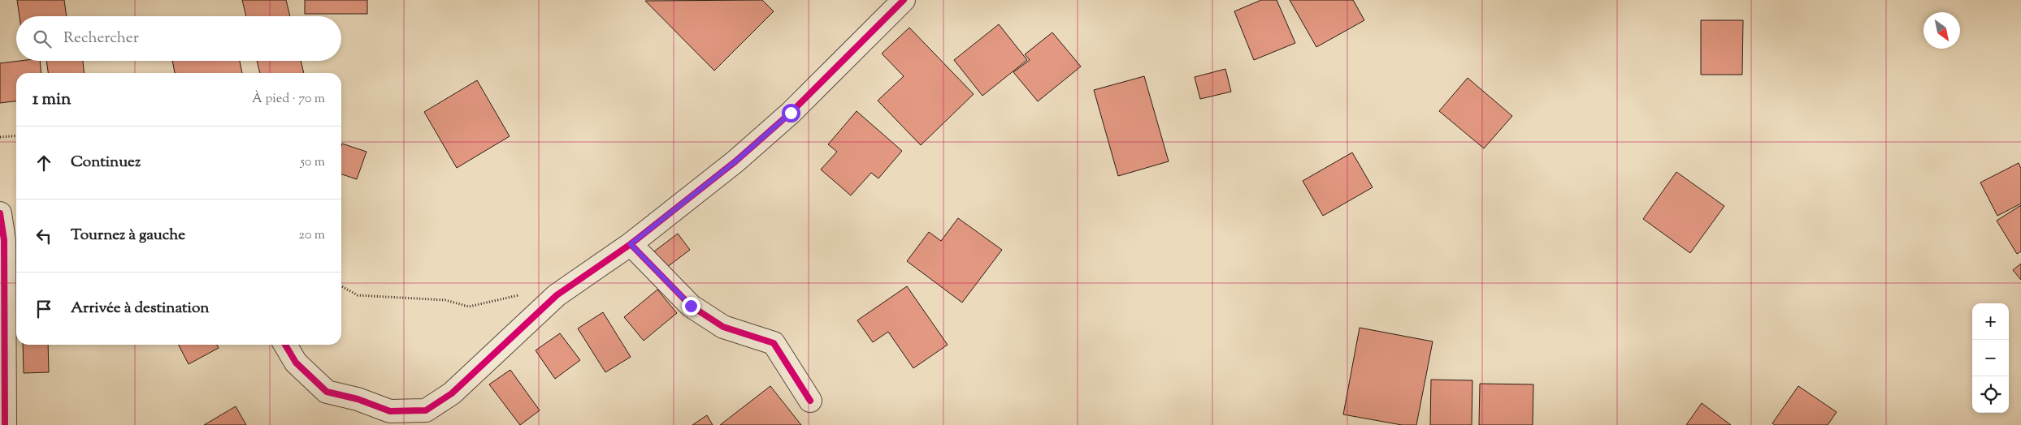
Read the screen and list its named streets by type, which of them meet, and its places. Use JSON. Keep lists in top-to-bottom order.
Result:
{
  "north": "bottom right",
  "page": {
    "search": "Rechercher",
    "heading": ["1 min", "À pied · 70 m"],
    "list": [
      ["Continuez", "50 m"],
      ["Tournez à gauche", "20 m"],
      "Arrivée à destination"
    ],
    "map_buttons": ["+", "−"]
  }
}
